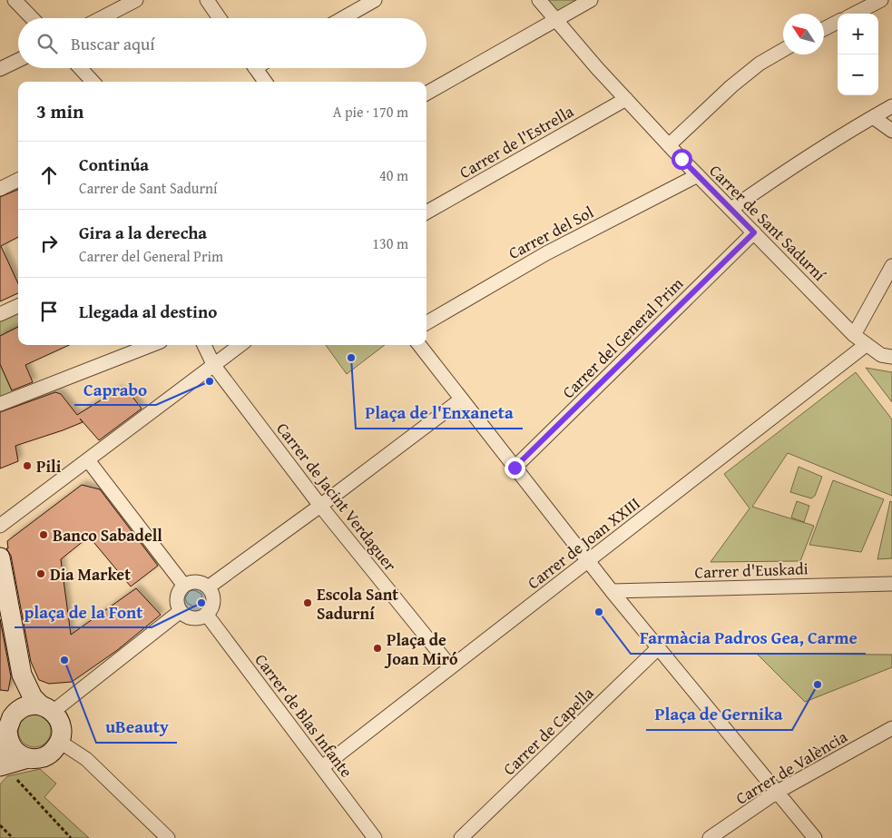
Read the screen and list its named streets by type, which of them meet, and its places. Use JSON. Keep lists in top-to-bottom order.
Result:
{
  "streets": {
    "street": [
      "Carrer de l'Estrella",
      "Carrer de Sant Sadurní",
      "Carrer del Sol",
      "Carrer del General Prim",
      "Carrer de Jacint Verdaguer",
      "Carrer de Joan XXIII",
      "Carrer d'Euskadi",
      "Carrer de Blas Infante",
      "Carrer de Capella",
      "Carrer de València"
    ]
  },
  "crossings": [
    ["Carrer de l'Estrella", "Carrer de Sant Sadurní"],
    ["Carrer de Sant Sadurní", "Carrer del Sol"],
    ["Carrer de Sant Sadurní", "Carrer del General Prim"],
    ["Carrer de Sant Sadurní", "Carrer de Joan XXIII"],
    ["Carrer de Jacint Verdaguer", "Carrer de Joan XXIII"],
    ["Carrer de Joan XXIII", "Carrer de Blas Infante"]
  ],
  "places": [
    "Plaça de l'Enxaneta",
    "Caprabo",
    "Pili",
    "Banco Sabadell",
    "Dia Market",
    "plaça de la Font",
    "Escola Sant Sadurní",
    "Farmàcia Padros Gea, Carme",
    "Plaça de Joan Miró",
    "uBeauty",
    "Plaça de Gernika"
  ],
  "north": "top left",
  "page": {
    "map_buttons": ["+", "−"],
    "search": "Buscar aquí",
    "heading": ["3 min", "A pie · 170 m"],
    "list": [
      ["Continúa", "Carrer de Sant Sadurní", "40 m"],
      ["Gira a la derecha", "Carrer del General Prim", "130 m"],
      "Llegada al destino"
    ]
  }
}
